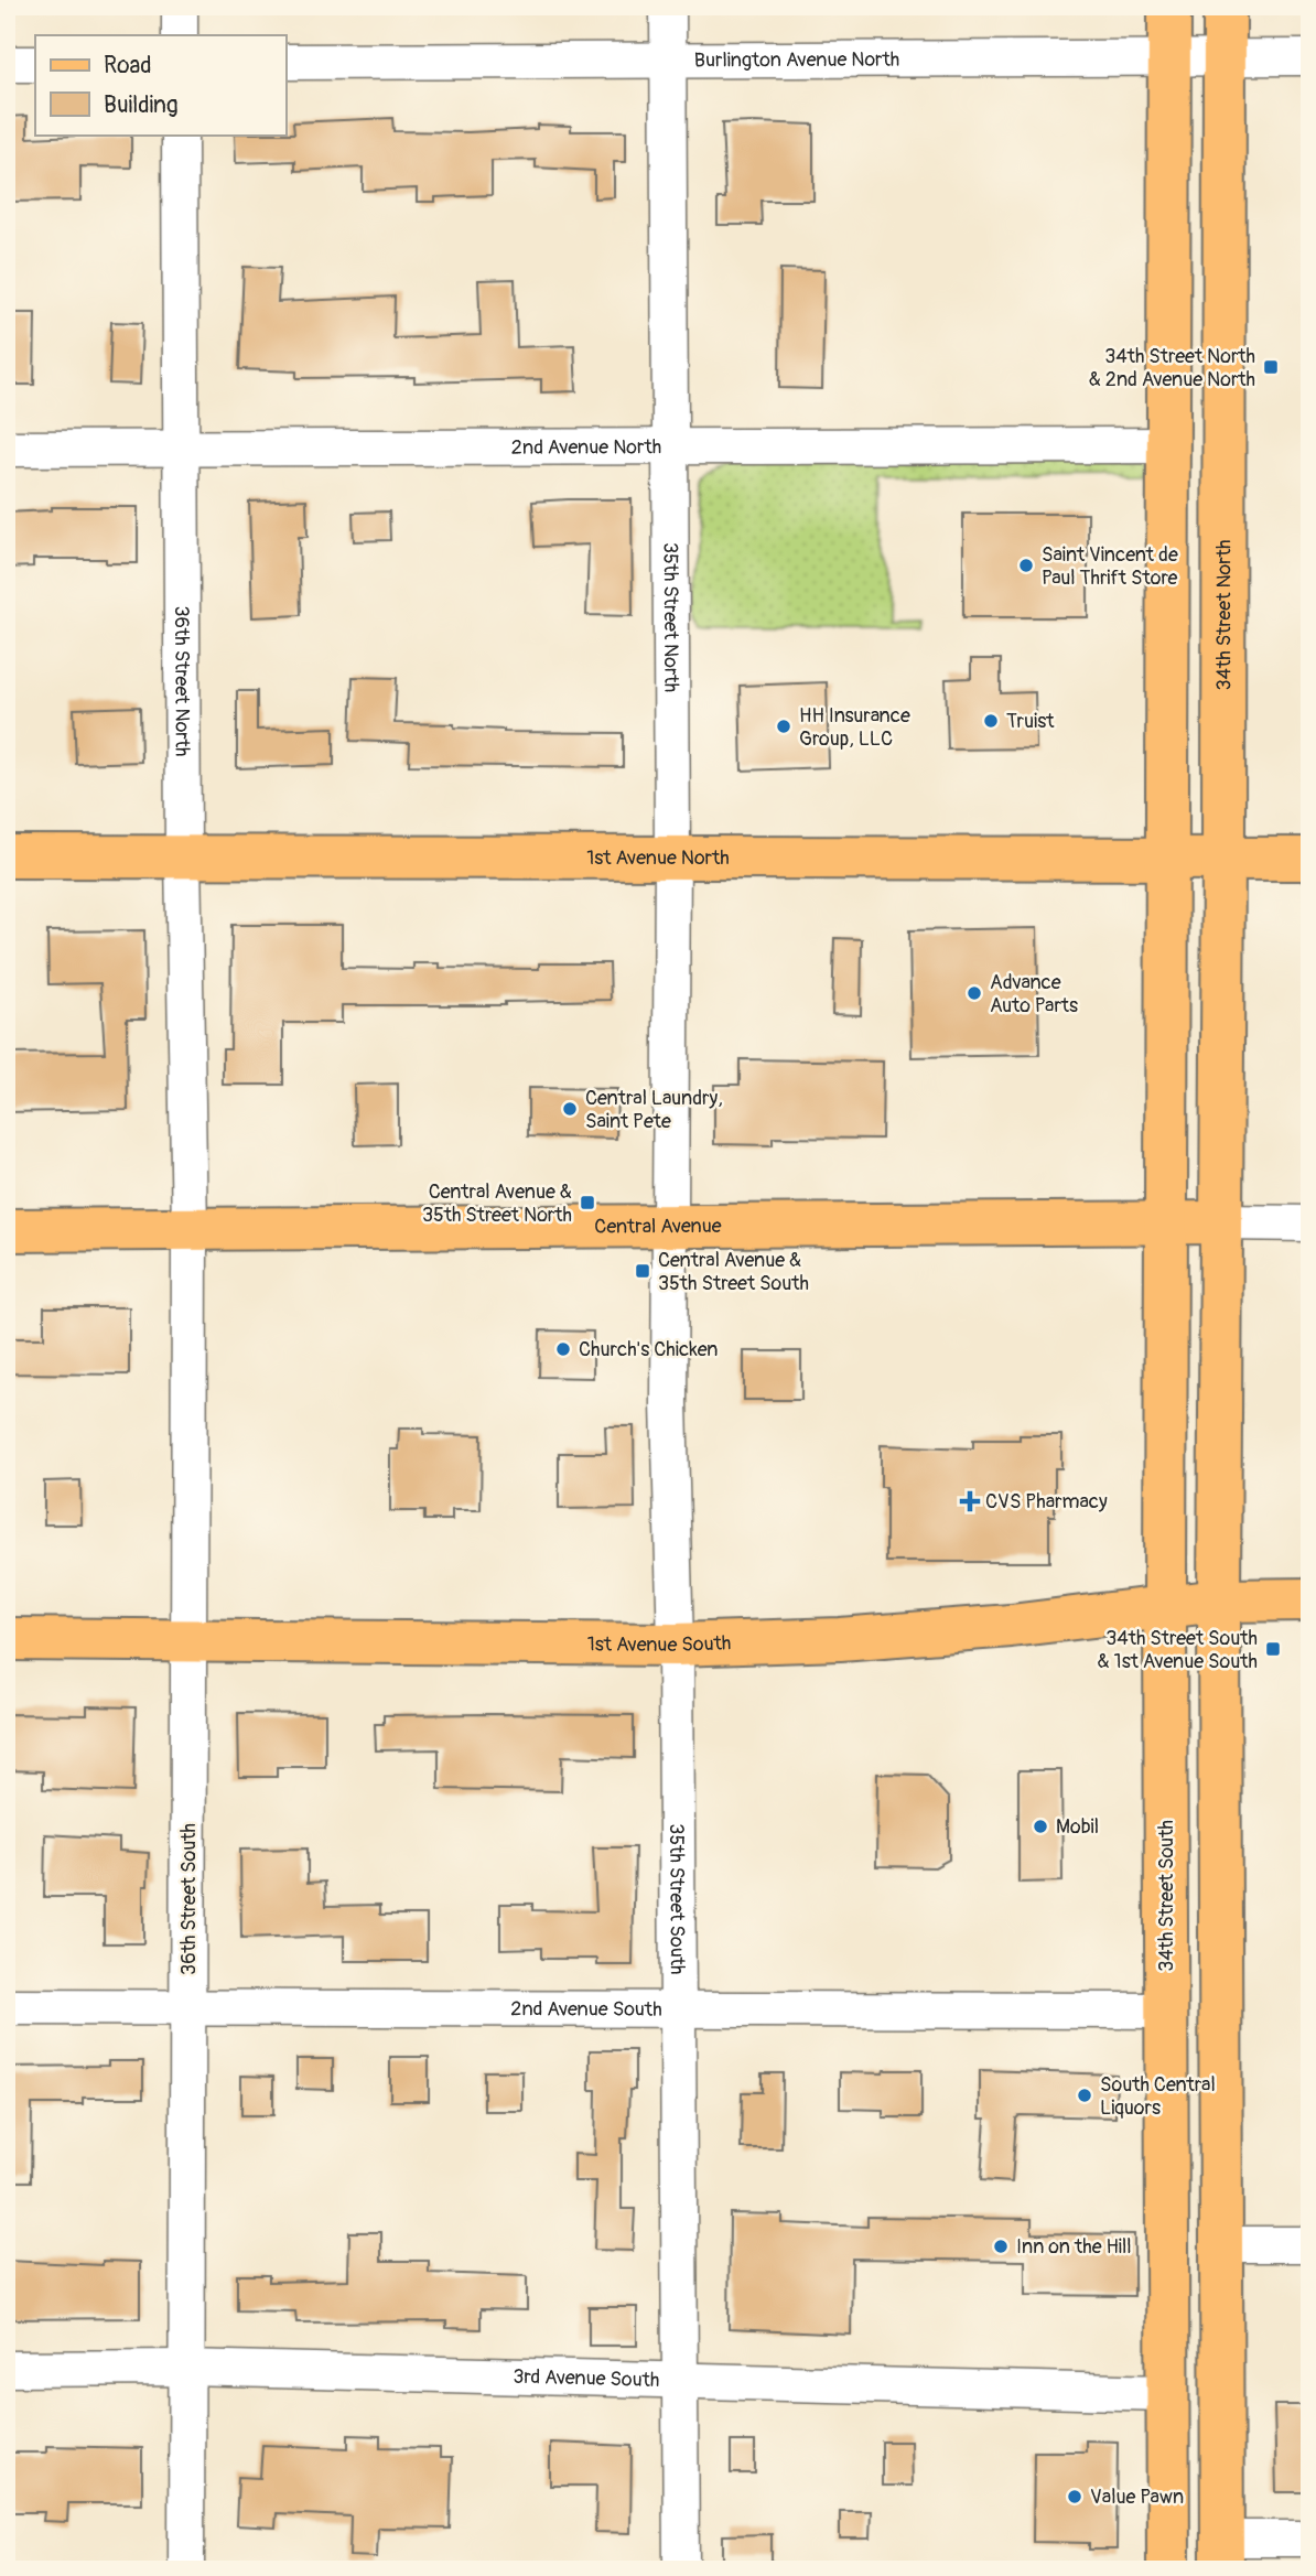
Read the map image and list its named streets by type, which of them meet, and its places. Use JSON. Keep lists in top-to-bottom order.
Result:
{
  "streets": {
    "main road": [
      "34th Street North",
      "1st Avenue North",
      "Central Avenue",
      "1st Avenue South",
      "34th Street South"
    ],
    "street": [
      "Burlington Avenue North",
      "2nd Avenue North",
      "35th Street North",
      "36th Street North",
      "36th Street South",
      "35th Street South",
      "2nd Avenue South",
      "3rd Avenue South"
    ]
  },
  "crossings": [
    ["Burlington Avenue North", "34th Street North"],
    ["Burlington Avenue North", "35th Street North"],
    ["2nd Avenue North", "35th Street North"],
    ["2nd Avenue North", "36th Street North"],
    ["34th Street North", "1st Avenue North"],
    ["34th Street North", "Central Avenue"],
    ["35th Street North", "1st Avenue North"],
    ["35th Street North", "Central Avenue"],
    ["35th Street North", "35th Street South"],
    ["36th Street North", "1st Avenue North"],
    ["36th Street North", "Central Avenue"],
    ["36th Street North", "36th Street South"],
    ["Central Avenue", "34th Street South"],
    ["Central Avenue", "36th Street South"],
    ["Central Avenue", "35th Street South"],
    ["1st Avenue South", "34th Street South"],
    ["1st Avenue South", "36th Street South"],
    ["1st Avenue South", "35th Street South"],
    ["34th Street South", "2nd Avenue South"],
    ["34th Street South", "3rd Avenue South"],
    ["36th Street South", "2nd Avenue South"],
    ["36th Street South", "3rd Avenue South"],
    ["35th Street South", "2nd Avenue South"],
    ["35th Street South", "3rd Avenue South"]
  ],
  "places": {
    "transit": [
      "34th Street North & 2nd Avenue North",
      "Central Avenue & 35th Street North",
      "Central Avenue & 35th Street South",
      "34th Street South & 1st Avenue South"
    ],
    "other": [
      "Saint Vincent de Paul Thrift Store",
      "Truist",
      "HH Insurance Group, LLC",
      "Advance Auto Parts",
      "Central Laundry, Saint Pete",
      "Church's Chicken",
      "Mobil",
      "South Central Liquors",
      "Inn on the Hill",
      "Value Pawn"
    ],
    "health": ["CVS Pharmacy"]
  },
  "legend": ["Road", "Building"]
}
